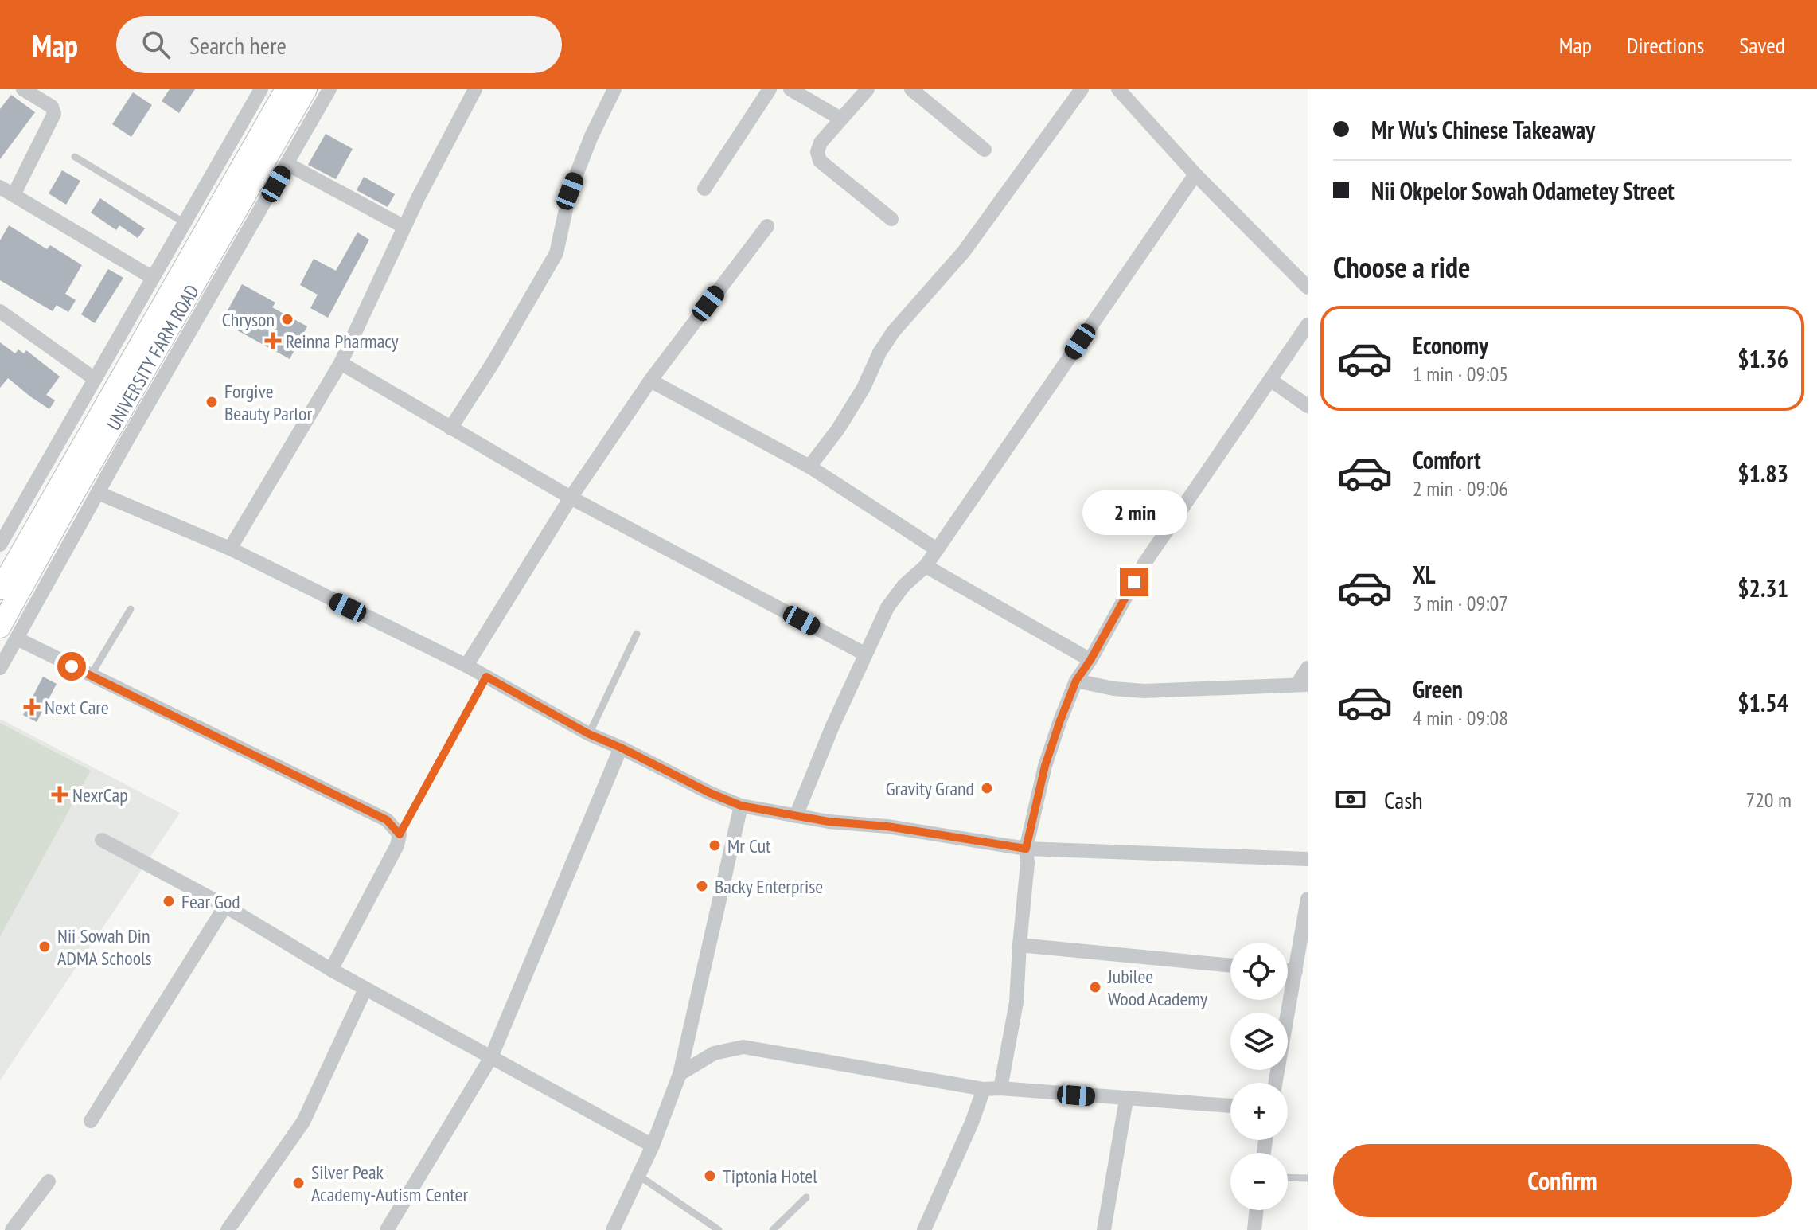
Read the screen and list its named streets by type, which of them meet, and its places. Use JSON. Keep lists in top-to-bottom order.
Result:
{
  "streets": {
    "street": ["UNIVERSITY FARM ROAD"]
  },
  "places": {
    "other": [
      "Chryson",
      "Forgive Beauty Parlor",
      "Gravity Grand",
      "Mr Cut",
      "Backy Enterprise",
      "Fear God",
      "Nii Sowah Din ADMA Schools",
      "Jubilee Wood Academy",
      "Tiptonia Hotel",
      "Silver Peak Academy-Autism Center"
    ],
    "health": ["Reinna Pharmacy", "Next Care", "NexrCap"]
  },
  "page": {
    "header": "Map",
    "search": "Search here",
    "nav": ["Map", "Directions", "Saved"],
    "banner": ["Mr Wu's Chinese Takeaway", "Nii Okpelor Sowah Odametey Street"],
    "heading": "Choose a ride",
    "list": [
      {
        "name": "Economy",
        "note": "1 min · 09:05",
        "value": "$1.36"
      },
      {
        "name": "Comfort",
        "note": "2 min · 09:06",
        "value": "$1.83"
      },
      {
        "name": "XL",
        "note": "3 min · 09:07",
        "value": "$2.31"
      },
      {
        "name": "Green",
        "note": "4 min · 09:08",
        "value": "$1.54"
      }
    ],
    "bubble": "2 min",
    "pay": ["Cash", "720 m"],
    "map_buttons": ["+", "−"],
    "buttons": "Confirm"
  }
}
